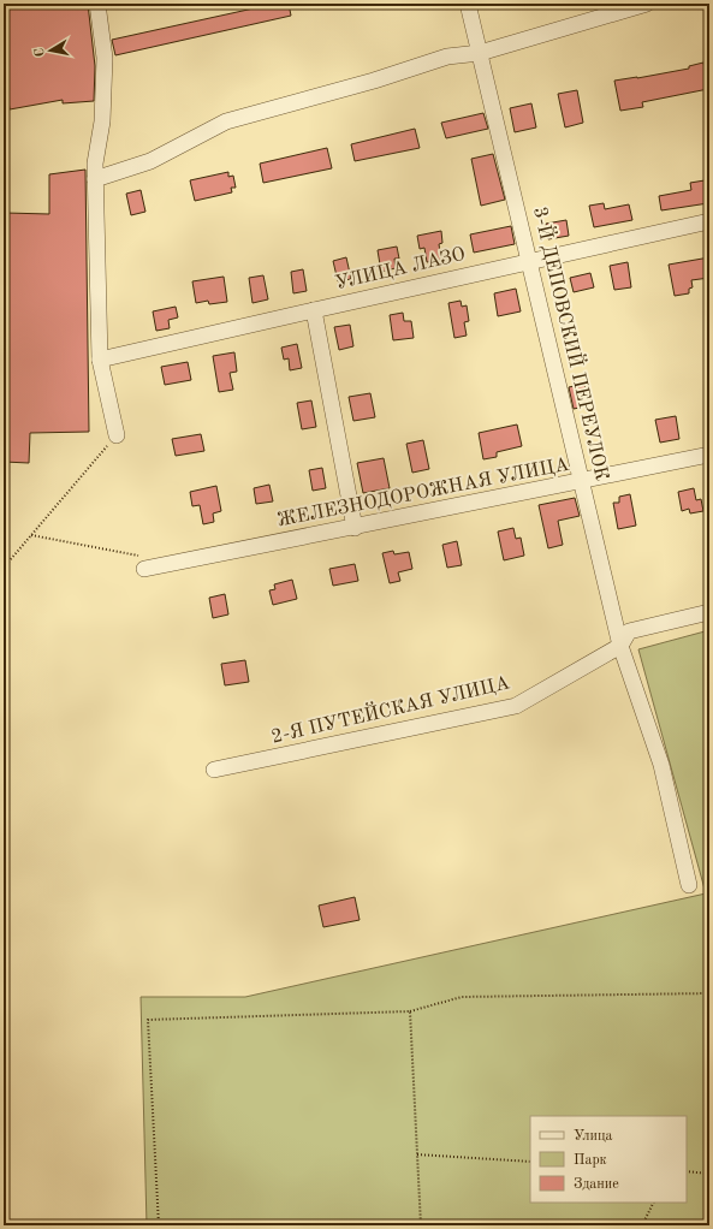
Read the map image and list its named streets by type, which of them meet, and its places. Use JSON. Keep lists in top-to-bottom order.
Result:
{
  "streets": {
    "street": [
      "УЛИЦА ЛАЗО",
      "3-Й ДЕПОВСКИЙ ПЕРЕУЛОК",
      "ЖЕЛЕЗНОДОРОЖНАЯ УЛИЦА",
      "2-Я ПУТЕЙСКАЯ УЛИЦА"
    ]
  },
  "crossings": [
    ["УЛИЦА ЛАЗО", "3-Й ДЕПОВСКИЙ ПЕРЕУЛОК"],
    ["3-Й ДЕПОВСКИЙ ПЕРЕУЛОК", "ЖЕЛЕЗНОДОРОЖНАЯ УЛИЦА"],
    ["3-Й ДЕПОВСКИЙ ПЕРЕУЛОК", "2-Я ПУТЕЙСКАЯ УЛИЦА"]
  ],
  "legend": ["Улица", "Парк", "Здание"],
  "north": "left"
}
